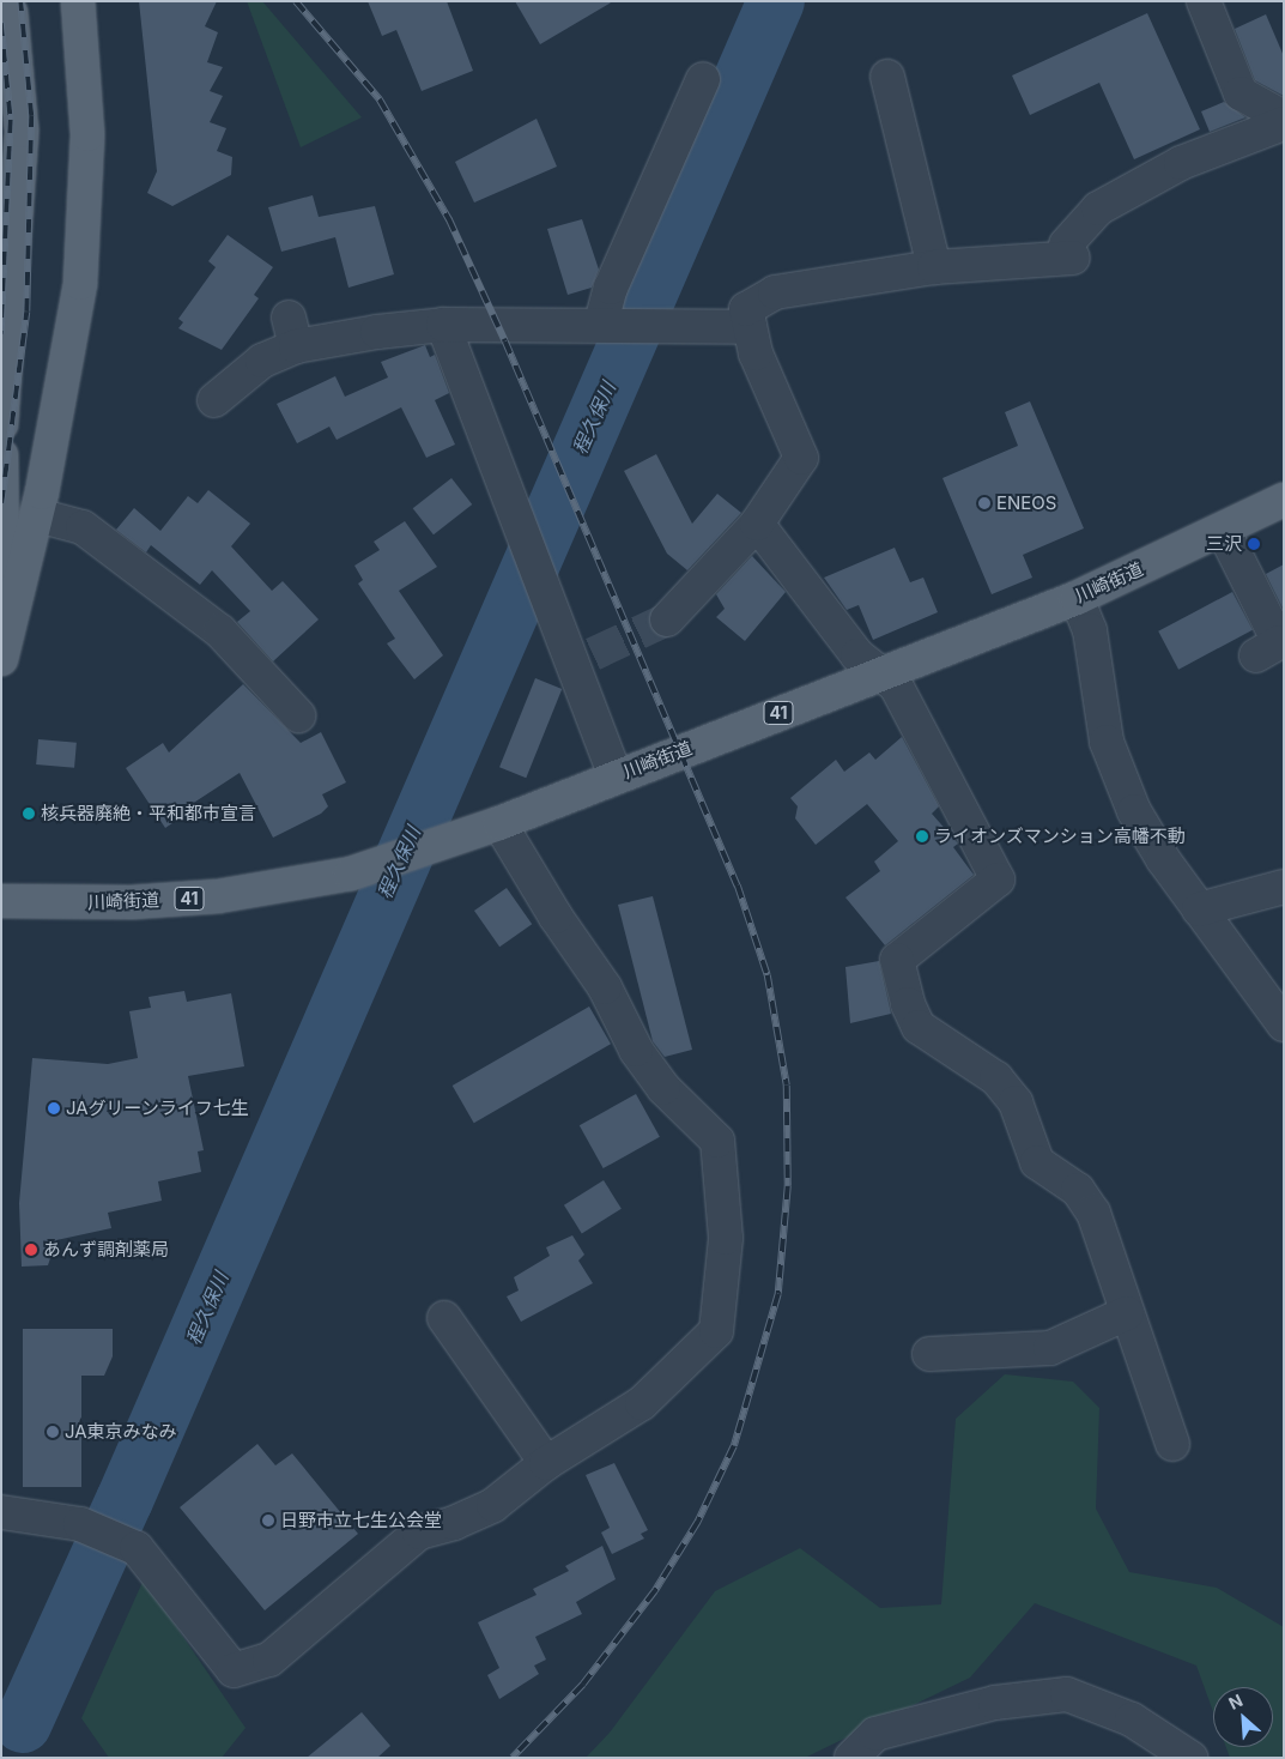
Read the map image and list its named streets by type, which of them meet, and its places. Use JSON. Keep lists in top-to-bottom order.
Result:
{
  "streets": {
    "main road": ["川崎街道", "41"]
  },
  "water": ["程久保川"],
  "places": [
    "ENEOS",
    "三沢",
    "核兵器廃絶・平和都市宣言",
    "ライオンズマンション高幡不動",
    "JAグリーンライフ七生",
    "あんず調剤薬局",
    "JA東京みなみ",
    "日野市立七生公会堂"
  ],
  "north": "top left"
}
